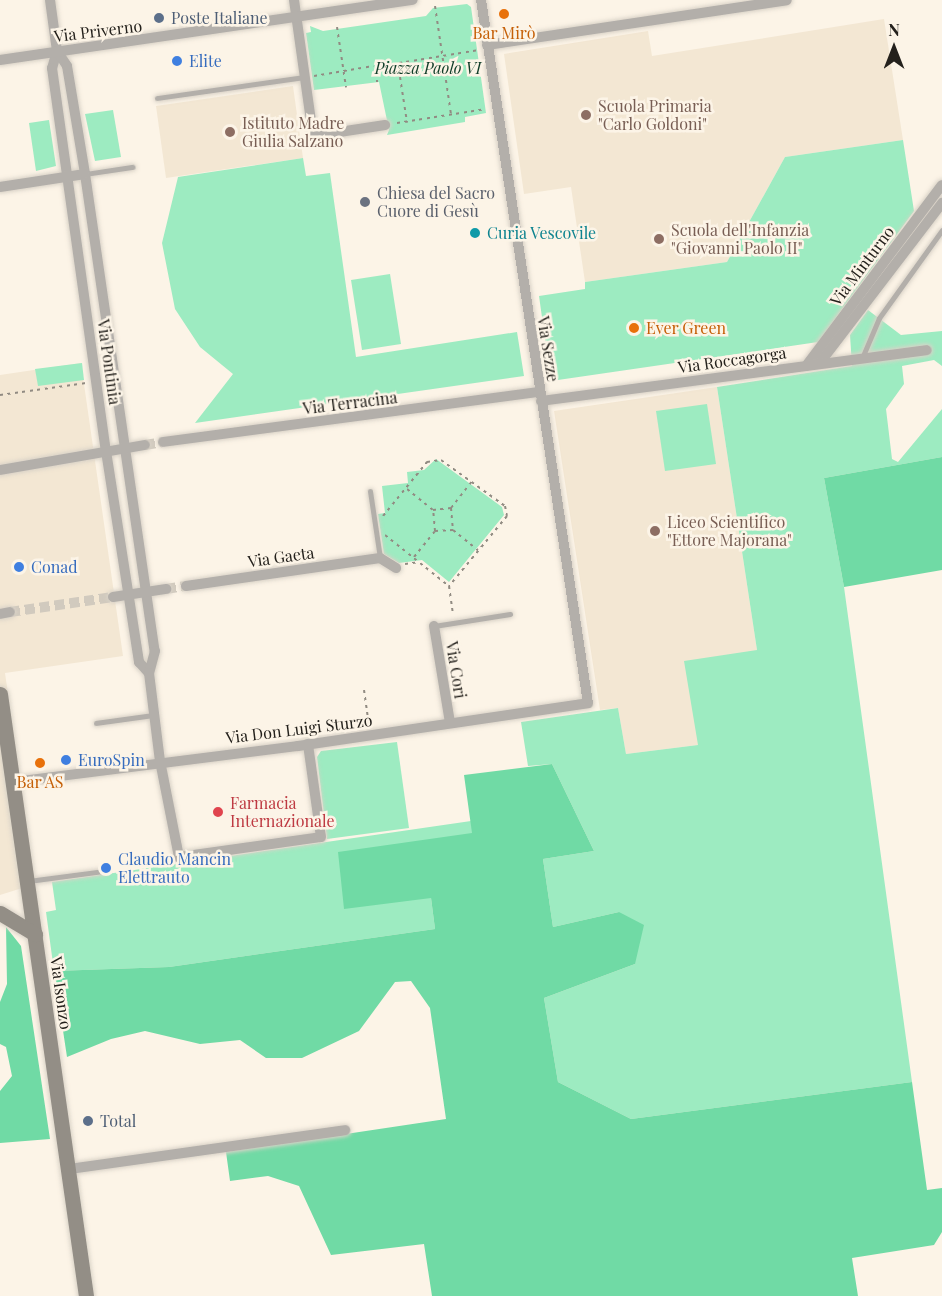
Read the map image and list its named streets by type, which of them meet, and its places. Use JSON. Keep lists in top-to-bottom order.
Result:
{
  "streets": {
    "main road": ["Via Isonzo"],
    "street": [
      "Via Priverno",
      "Via Minturno",
      "Via Sezze",
      "Via Roccagorga",
      "Via Pontinia",
      "Via Terracina",
      "Via Gaeta",
      "Via Cori",
      "Via Don Luigi Sturzo"
    ]
  },
  "crossings": [
    ["Via Priverno", "Via Pontinia"],
    ["Via Minturno", "Via Roccagorga"],
    ["Via Sezze", "Via Roccagorga"],
    ["Via Sezze", "Via Terracina"],
    ["Via Sezze", "Via Don Luigi Sturzo"],
    ["Via Roccagorga", "Via Terracina"],
    ["Via Pontinia", "Via Don Luigi Sturzo"],
    ["Via Cori", "Via Don Luigi Sturzo"],
    ["Via Don Luigi Sturzo", "Via Isonzo"]
  ],
  "parks": ["Piazza Paolo VI"],
  "places": [
    "Bar Mirò",
    "Poste Italiane",
    "Elite",
    "Scuola Primaria \"Carlo Goldoni\"",
    "Istituto Madre Giulia Salzano",
    "Chiesa del Sacro Cuore di Gesù",
    "Curia Vescovile",
    "Scuola dell'Infanzia \"Giovanni Paolo II\"",
    "Ever Green",
    "Liceo Scientifico \"Ettore Majorana\"",
    "Conad",
    "EuroSpin",
    "Bar AS",
    "Farmacia Internazionale",
    "Claudio Mancin Elettrauto",
    "Total"
  ],
  "north": "top"
}
